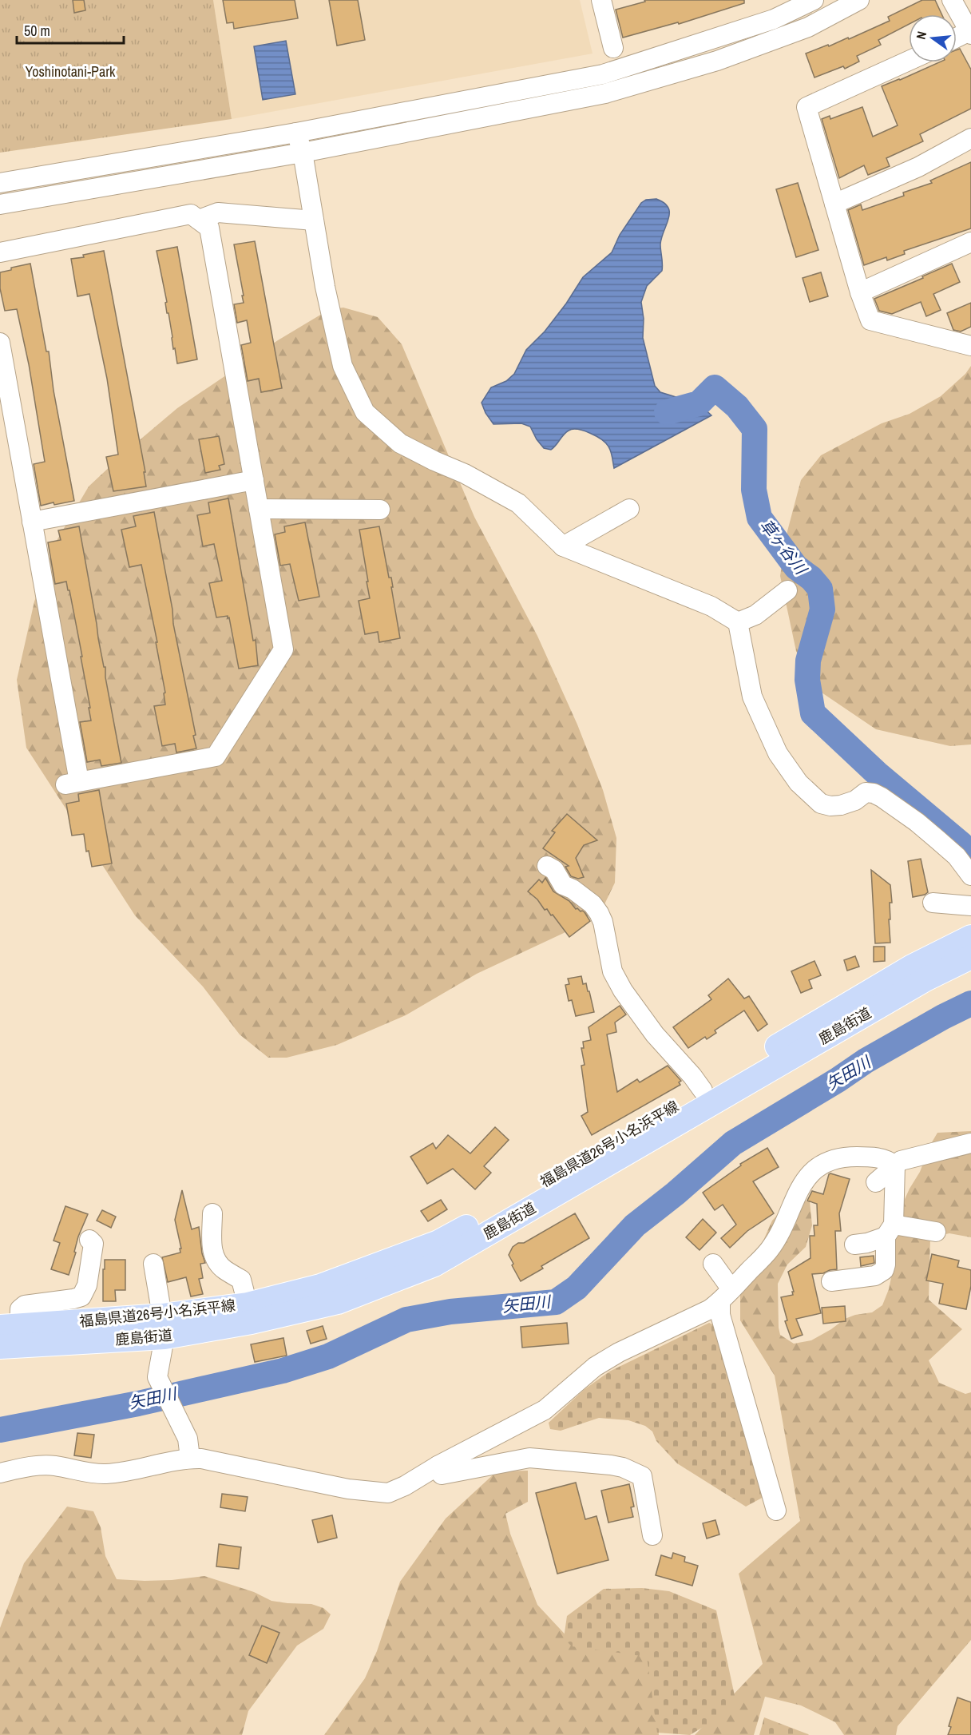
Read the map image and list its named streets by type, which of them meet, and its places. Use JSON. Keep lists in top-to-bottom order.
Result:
{
  "streets": {
    "main road": ["鹿島街道", "福島県道26号小名浜平線"]
  },
  "crossings": [
    ["鹿島街道", "福島県道26号小名浜平線"]
  ],
  "water": ["草ヶ谷川", "矢田川"],
  "parks": ["Yoshinotani-Park"],
  "scale_bar": "50 m",
  "north": "left"
}
